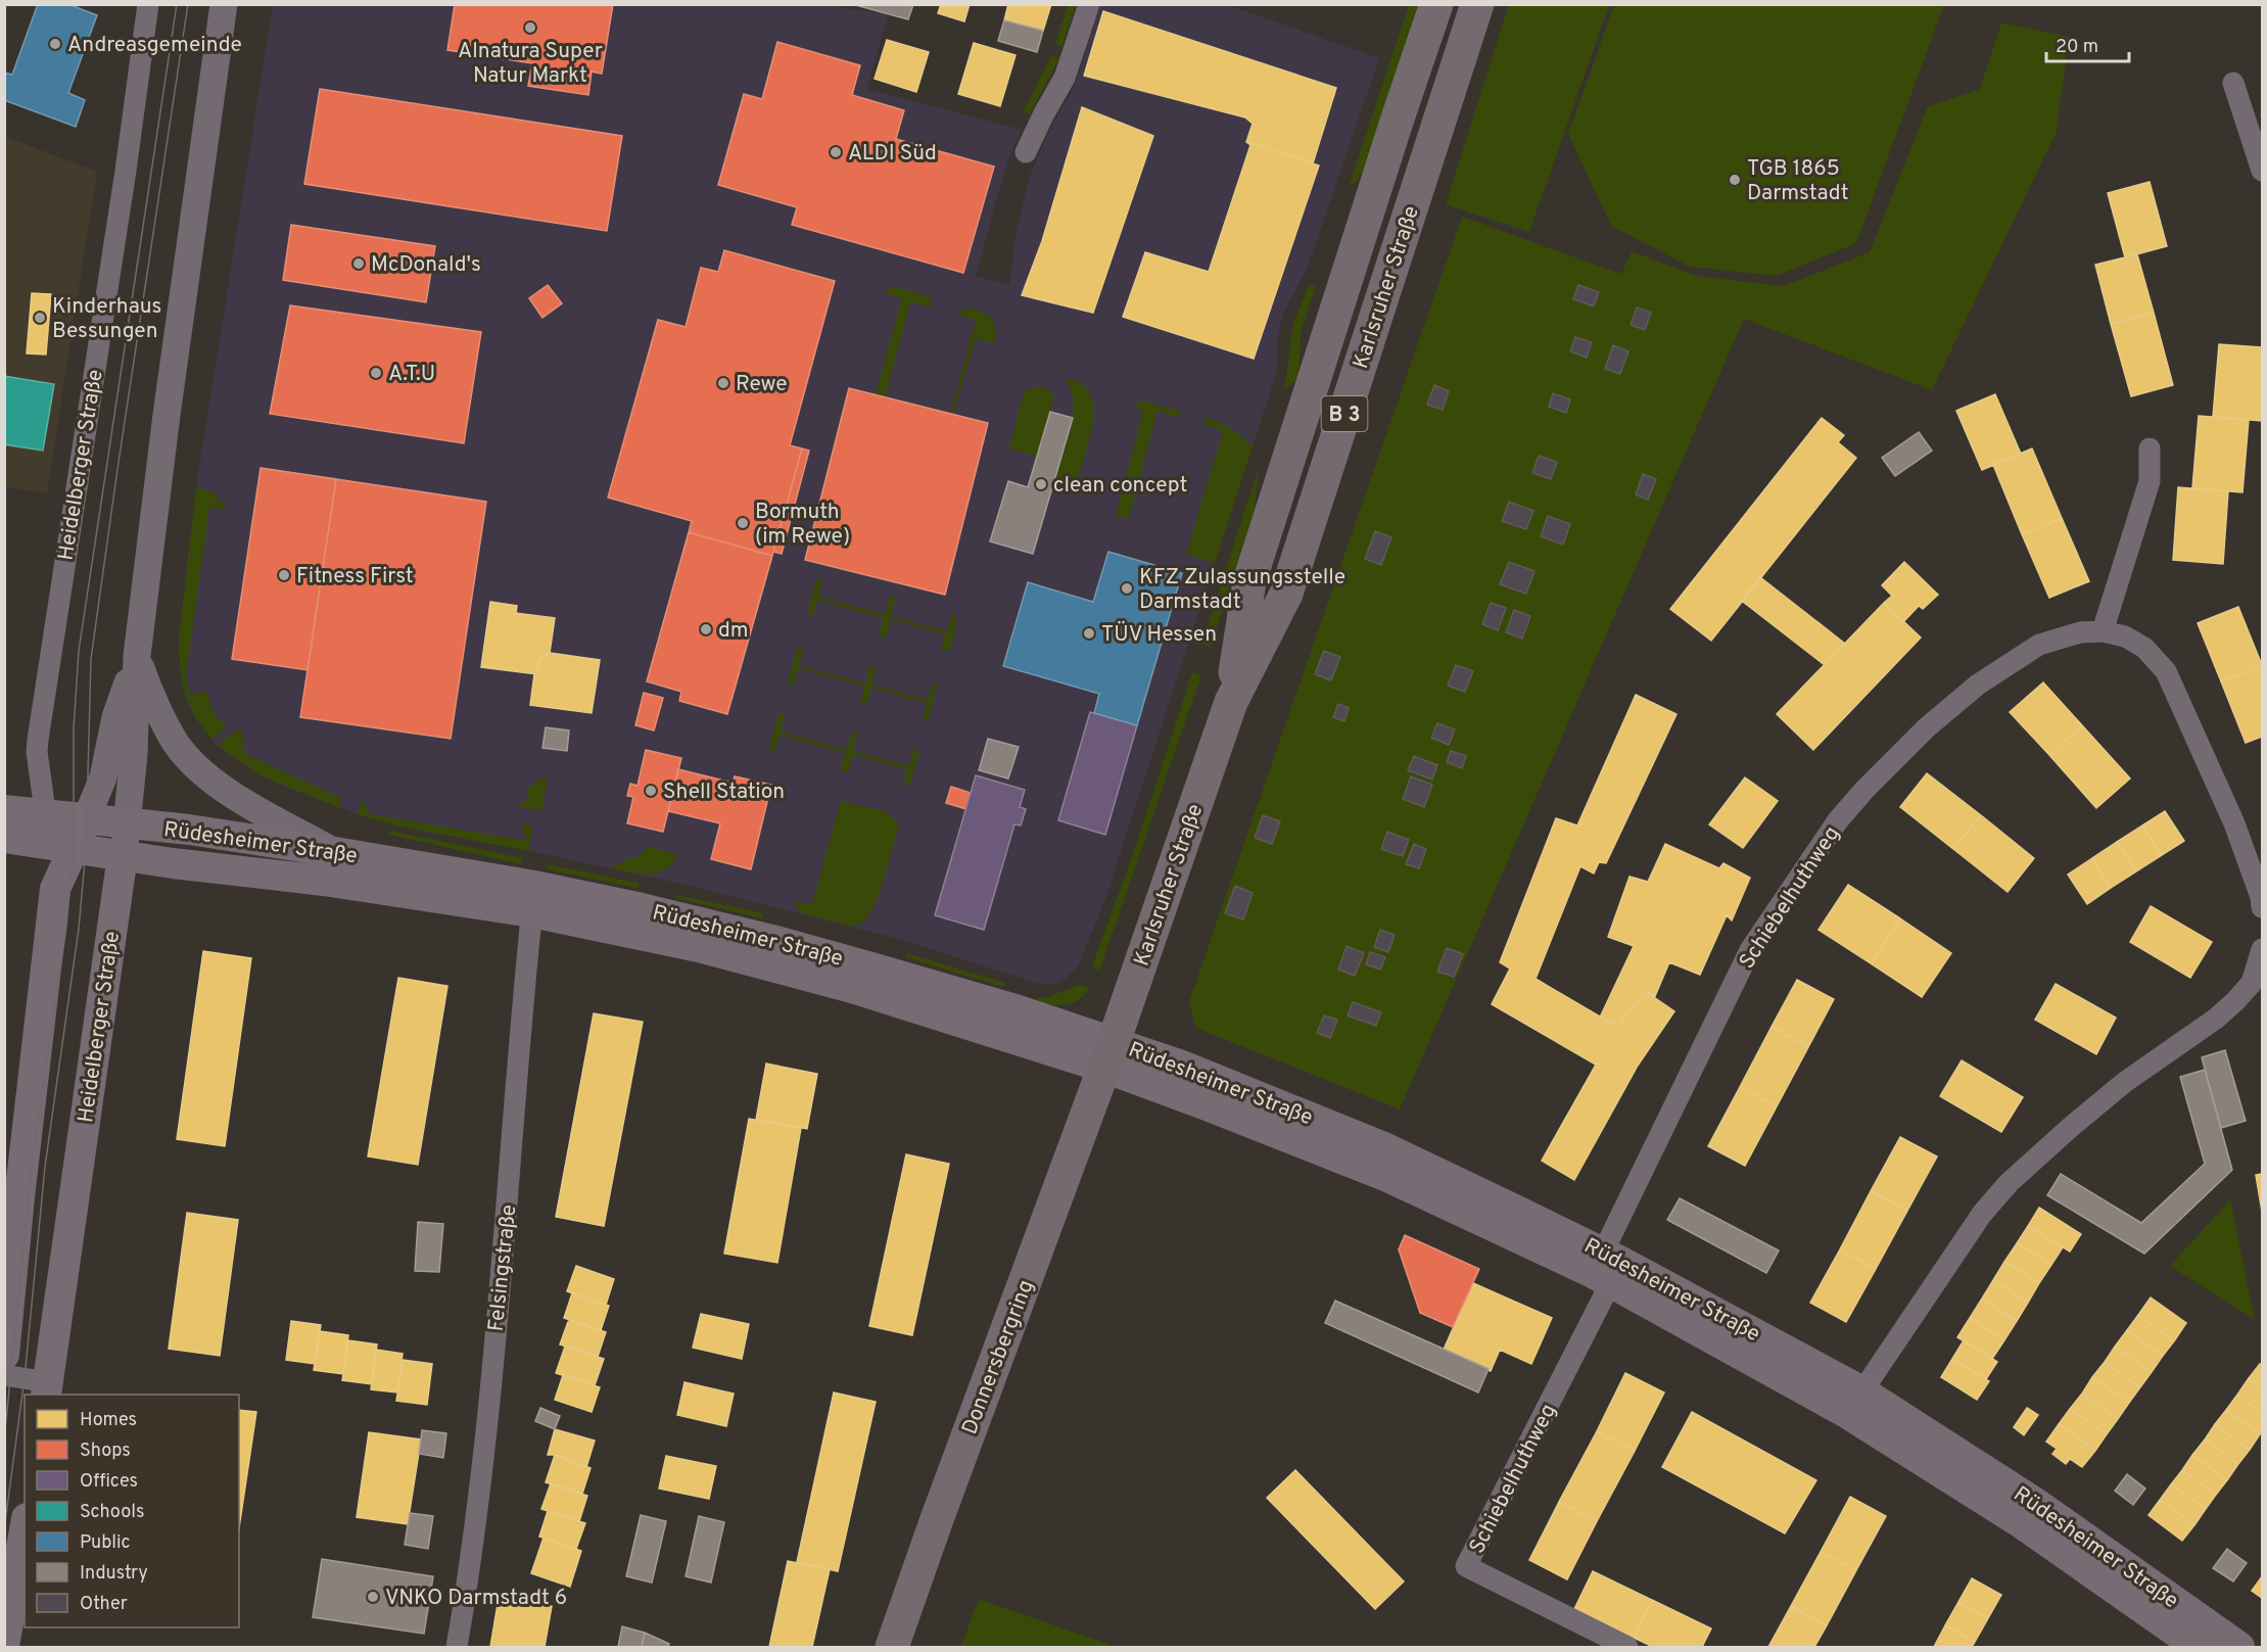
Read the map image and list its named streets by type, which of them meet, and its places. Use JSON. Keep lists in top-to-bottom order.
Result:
{
  "streets": {
    "main road": [
      "Karlsruher Straße",
      "B 3",
      "Heidelberger Straße",
      "Rüdesheimer Straße",
      "Donnersbergring"
    ],
    "street": ["Schiebelhuthweg", "Felsingstraße"]
  },
  "crossings": [
    ["Karlsruher Straße", "Rüdesheimer Straße"],
    ["Karlsruher Straße", "Donnersbergring"],
    ["Heidelberger Straße", "Rüdesheimer Straße"],
    ["Rüdesheimer Straße", "Schiebelhuthweg"],
    ["Rüdesheimer Straße", "Felsingstraße"],
    ["Rüdesheimer Straße", "Donnersbergring"]
  ],
  "places": [
    "Alnatura Super Natur Markt",
    "Andreasgemeinde",
    "ALDI Süd",
    "TGB 1865 Darmstadt",
    "McDonald's",
    "Kinderhaus Bessungen",
    "A.T.U",
    "Rewe",
    "clean concept",
    "Bormuth (im Rewe)",
    "Fitness First",
    "KFZ Zulassungsstelle Darmstadt",
    "dm",
    "TÜV Hessen",
    "Shell Station",
    "VNKO Darmstadt 6"
  ],
  "legend": [
    "Homes",
    "Shops",
    "Offices",
    "Schools",
    "Public",
    "Industry",
    "Other"
  ],
  "scale_bar": "20 m"
}
